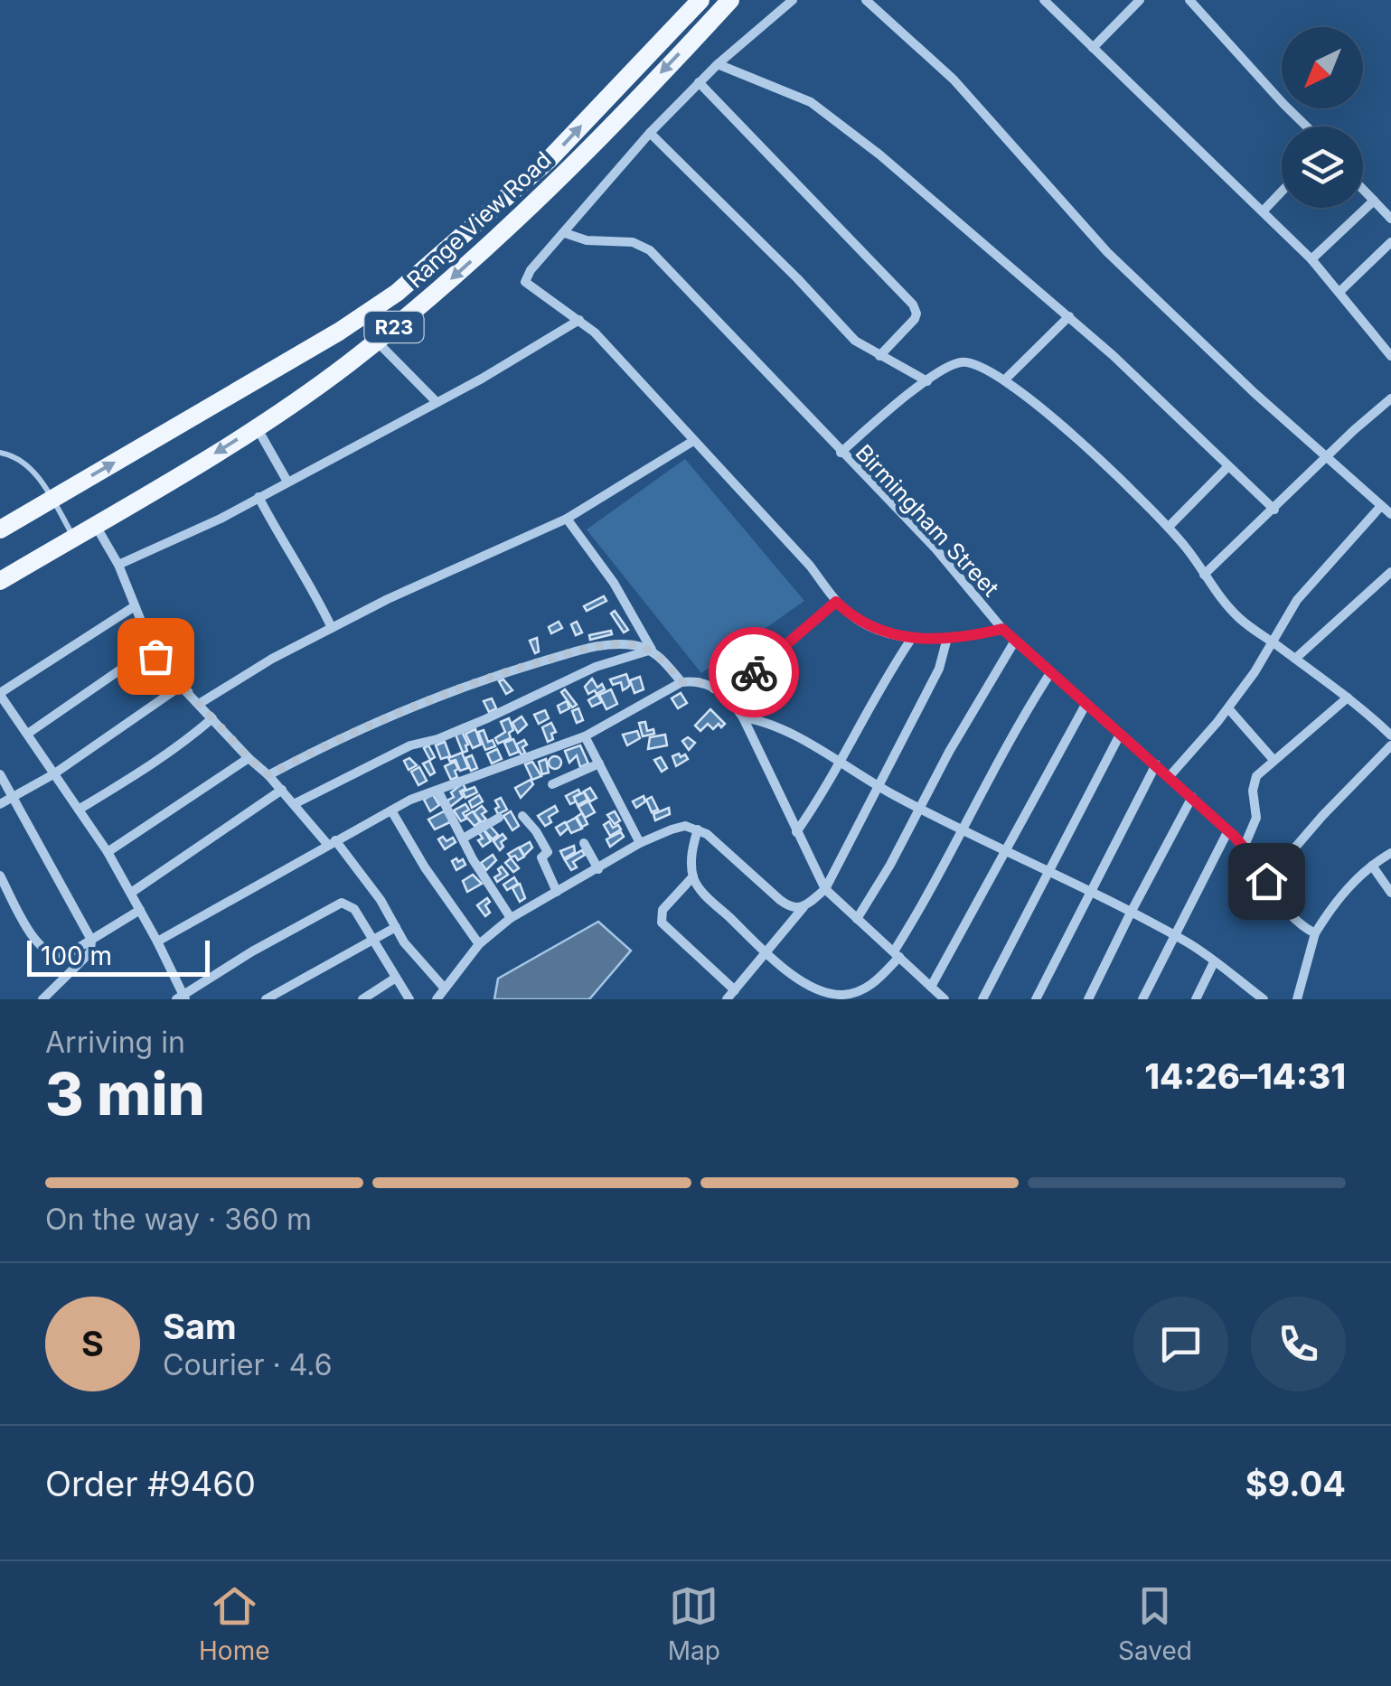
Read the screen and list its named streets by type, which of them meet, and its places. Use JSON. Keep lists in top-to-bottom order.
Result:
{
  "streets": {
    "main road": ["Range View Road", "R23"],
    "street": ["Birmingham Street"]
  },
  "scale_bar": "100 m",
  "north": "bottom left",
  "page": {
    "scale": "100 m",
    "heading": ["3 min", "Arriving in", "14:26–14:31"],
    "panel": [
      "Sam",
      "Courier · 4.6",
      "Order #9460",
      "$9.04"
    ],
    "bar": "On the way · 360 m",
    "round": "S",
    "tabs": ["Home", "Map", "Saved"]
  }
}
